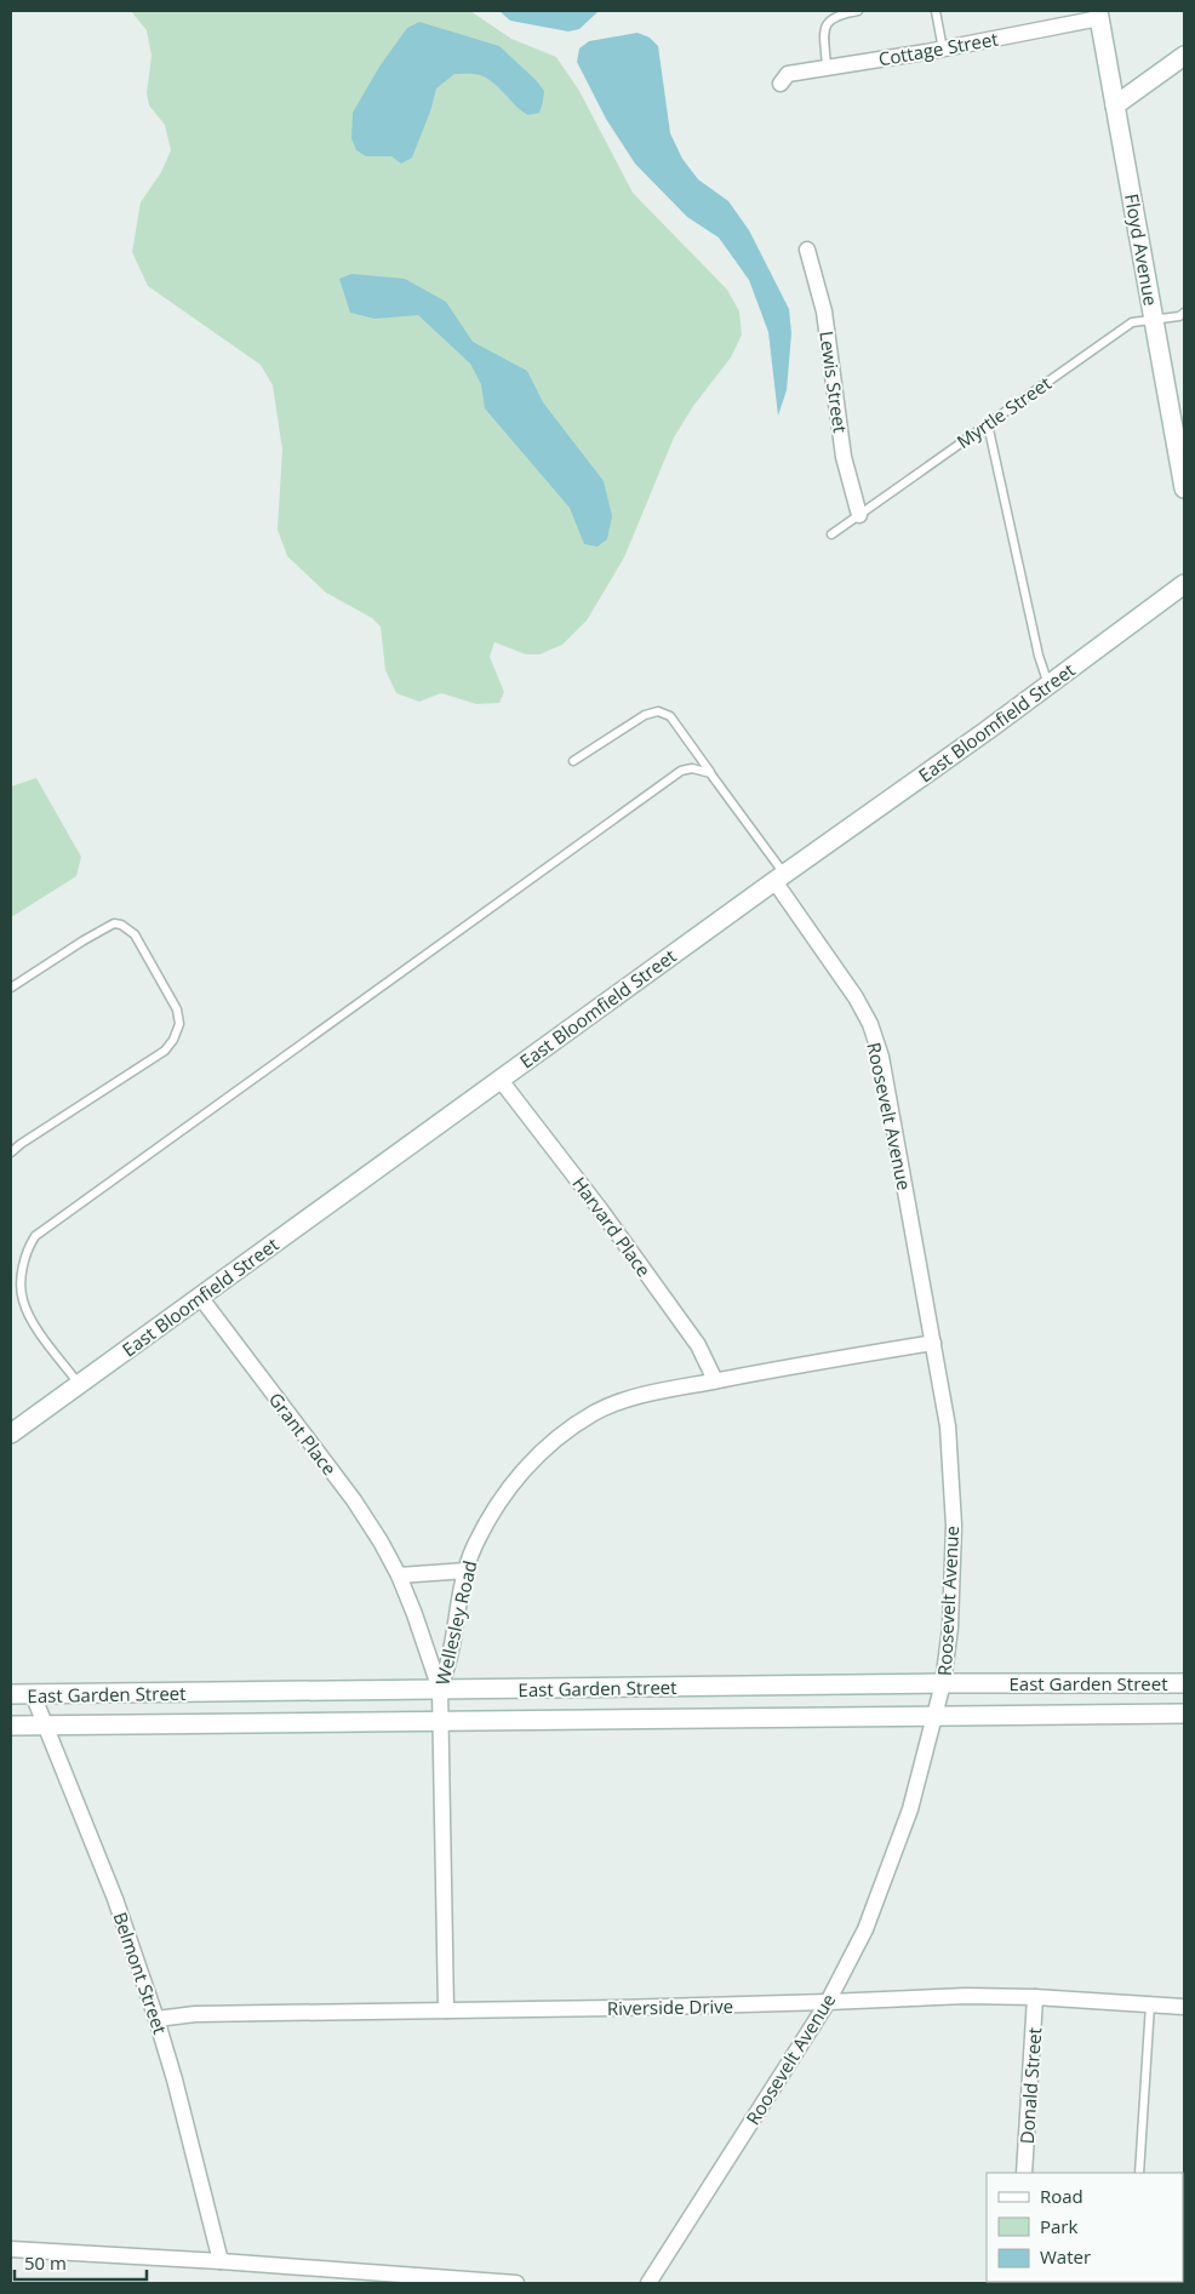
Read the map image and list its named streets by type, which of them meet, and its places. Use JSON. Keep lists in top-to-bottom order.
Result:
{
  "streets": {
    "street": [
      "Cottage Street",
      "Floyd Avenue",
      "Lewis Street",
      "East Bloomfield Street",
      "Roosevelt Avenue",
      "Harvard Place",
      "Grant Place",
      "Wellesley Road",
      "East Garden Street",
      "Belmont Street",
      "Riverside Drive",
      "Donald Street"
    ],
    "lane": ["Myrtle Street"]
  },
  "crossings": [
    ["Cottage Street", "Floyd Avenue"],
    ["Floyd Avenue", "Myrtle Street"],
    ["Lewis Street", "Myrtle Street"],
    ["East Bloomfield Street", "Roosevelt Avenue"],
    ["East Bloomfield Street", "Harvard Place"],
    ["East Bloomfield Street", "Grant Place"],
    ["Roosevelt Avenue", "Wellesley Road"],
    ["Roosevelt Avenue", "East Garden Street"],
    ["Roosevelt Avenue", "Riverside Drive"],
    ["Harvard Place", "Wellesley Road"],
    ["Grant Place", "Wellesley Road"],
    ["Grant Place", "East Garden Street"],
    ["Wellesley Road", "East Garden Street"],
    ["Wellesley Road", "Riverside Drive"],
    ["East Garden Street", "Belmont Street"],
    ["Belmont Street", "Riverside Drive"],
    ["Riverside Drive", "Donald Street"]
  ],
  "legend": ["Road", "Park", "Water"],
  "scale_bar": "50 m"
}
